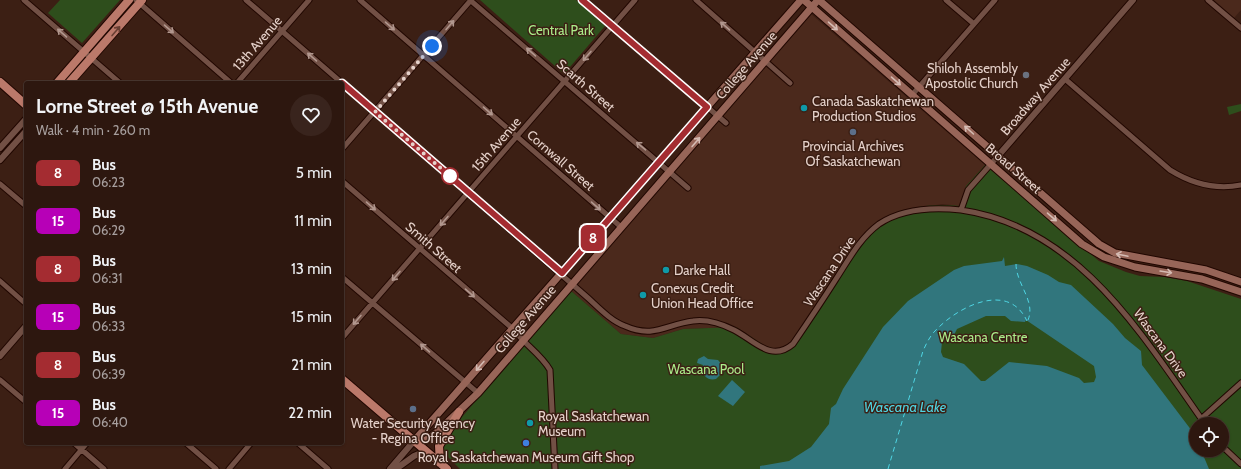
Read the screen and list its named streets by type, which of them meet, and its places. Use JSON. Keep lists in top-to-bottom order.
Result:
{
  "streets": {
    "main road": ["College Avenue", "Broad Street"],
    "street": [
      "13th Avenue",
      "Scarth Street",
      "Broadway Avenue",
      "15th Avenue",
      "Cornwall Street",
      "Smith Street",
      "Wascana Drive"
    ]
  },
  "crossings": [
    ["13th Avenue", "Wascana Drive"],
    ["College Avenue", "Scarth Street"],
    ["College Avenue", "Cornwall Street"],
    ["College Avenue", "Broad Street"],
    ["College Avenue", "Smith Street"],
    ["College Avenue", "Wascana Drive"],
    ["Scarth Street", "15th Avenue"],
    ["Broadway Avenue", "Broad Street"],
    ["Broadway Avenue", "Wascana Drive"],
    ["15th Avenue", "Cornwall Street"],
    ["15th Avenue", "Smith Street"],
    ["15th Avenue", "Wascana Drive"]
  ],
  "one_way": [
    "Scarth Street",
    "15th Avenue",
    "Cornwall Street",
    "Smith Street"
  ],
  "water": ["Wascana Lake"],
  "parks": ["Central Park", "Wascana Centre", "Wascana Pool"],
  "places": [
    "Shiloh Assembly Apostolic Church",
    "Canada Saskatchewan Production Studios",
    "Provincial Archives Of Saskatchewan",
    "Darke Hall",
    "Conexus Credit Union Head Office",
    "Water Security Agency - Regina Office",
    "Royal Saskatchewan Museum",
    "Royal Saskatchewan Museum Gift Shop"
  ],
  "lines": ["bus line 8"],
  "page": {
    "on_map": "8",
    "heading": ["Lorne Street @ 15th Avenue", "Walk · 4 min · 260 m"],
    "list": [
      {
        "mark": "8",
        "name": "Bus",
        "note": "06:23",
        "value": "5 min"
      },
      {
        "mark": "15",
        "name": "Bus",
        "note": "06:29",
        "value": "11 min"
      },
      {
        "mark": "8",
        "name": "Bus",
        "note": "06:31",
        "value": "13 min"
      },
      {
        "mark": "15",
        "name": "Bus",
        "note": "06:33",
        "value": "15 min"
      },
      {
        "mark": "8",
        "name": "Bus",
        "note": "06:39",
        "value": "21 min"
      },
      {
        "mark": "15",
        "name": "Bus",
        "note": "06:40",
        "value": "22 min"
      }
    ]
  }
}
